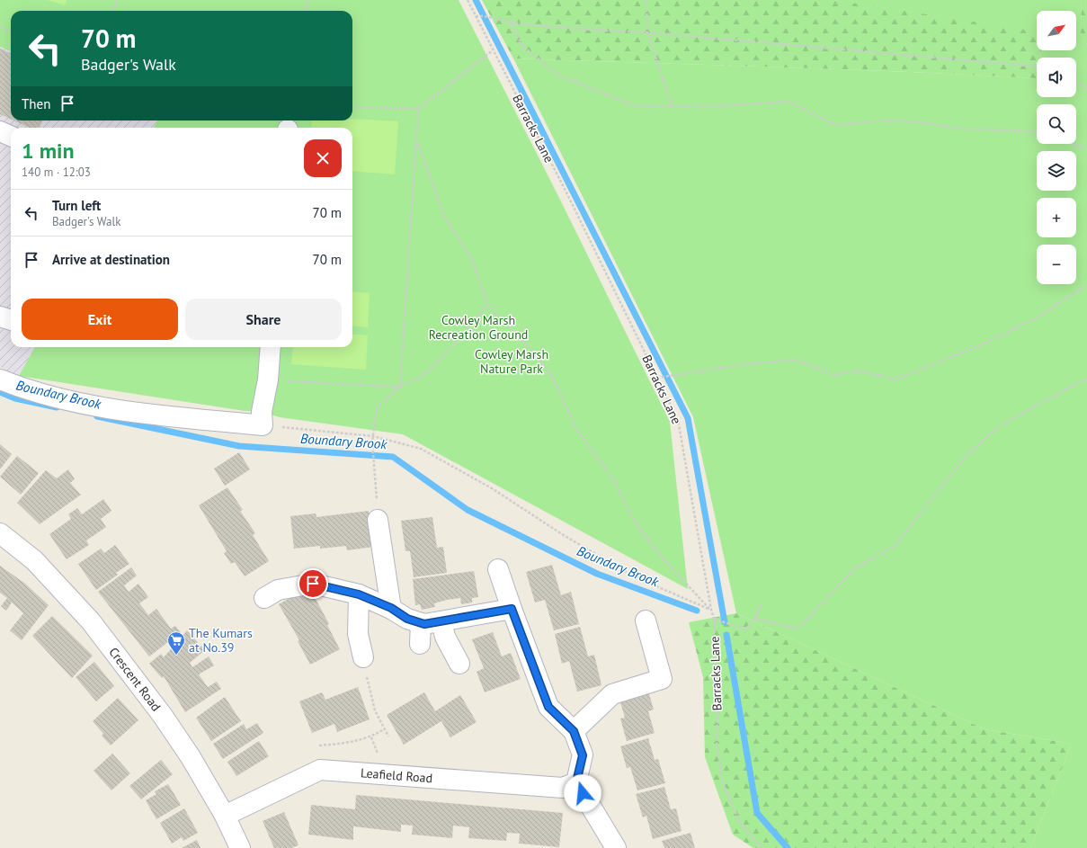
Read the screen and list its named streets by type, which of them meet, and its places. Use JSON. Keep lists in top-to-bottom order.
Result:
{
  "streets": {
    "street": ["Crescent Road", "Leafield Road"],
    "path": ["Barracks Lane"]
  },
  "crossings": [
    ["Crescent Road", "Leafield Road"]
  ],
  "water": ["Boundary Brook"],
  "parks": ["Cowley Marsh Recreation Ground", "Cowley Marsh Nature Park"],
  "places": {
    "supermarket": ["The Kumars at No.39"]
  },
  "north": "top right",
  "page": {
    "map_buttons": ["+", "−"],
    "turn": ["70 m", "Badger's Walk"],
    "then": "Then",
    "heading": ["1 min", "140 m · 12:03"],
    "list": [
      {
        "name": "Turn left",
        "note": "Badger's Walk",
        "value": "70 m"
      },
      {
        "name": "Arrive at destination",
        "value": "70 m"
      }
    ],
    "buttons": ["Exit", "Share"]
  }
}
